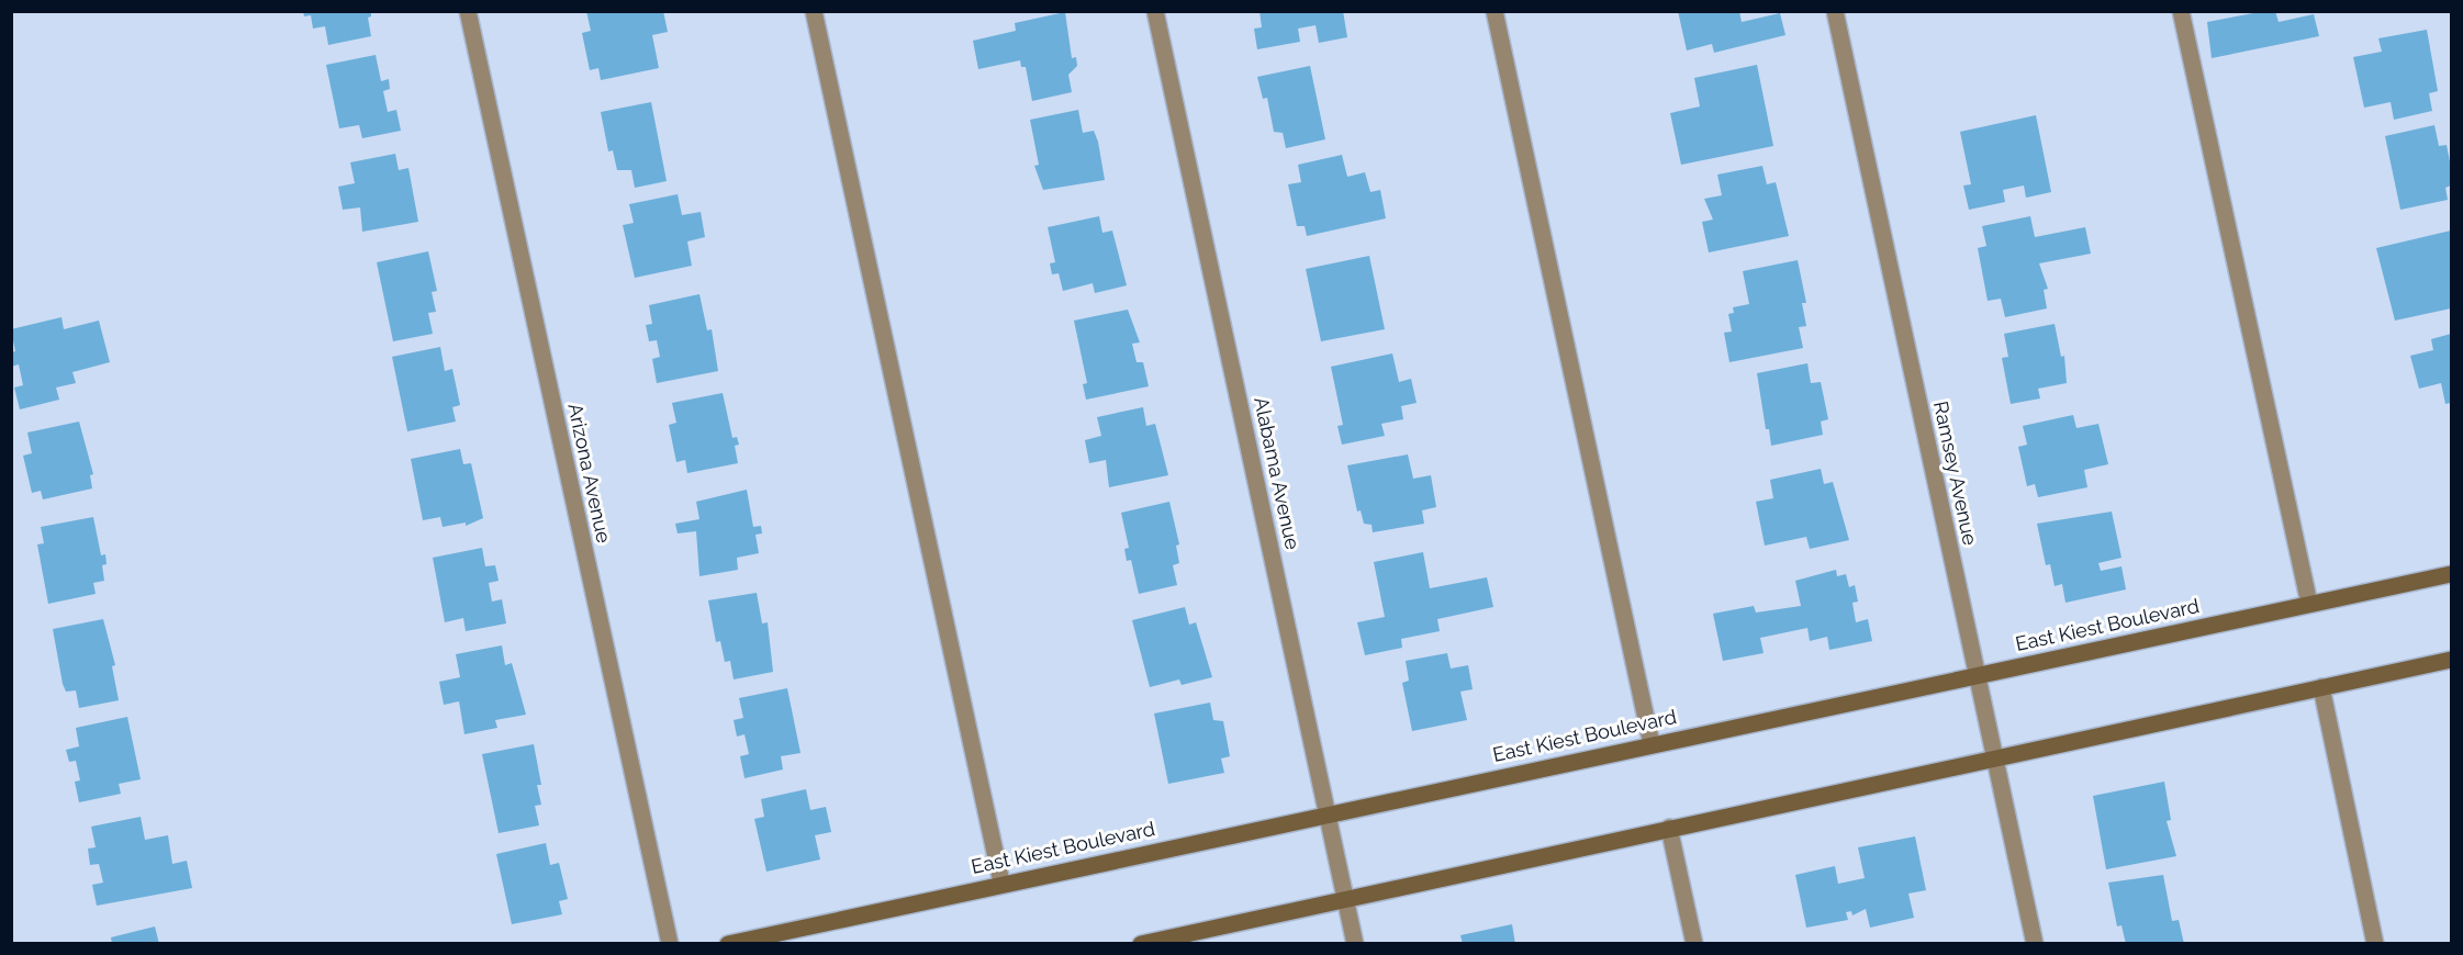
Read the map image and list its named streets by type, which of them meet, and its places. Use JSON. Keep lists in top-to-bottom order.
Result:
{
  "streets": {
    "main road": ["East Kiest Boulevard"],
    "street": ["Arizona Avenue", "Alabama Avenue", "Ramsey Avenue"]
  },
  "crossings": [
    ["Alabama Avenue", "East Kiest Boulevard"],
    ["Ramsey Avenue", "East Kiest Boulevard"]
  ]
}
